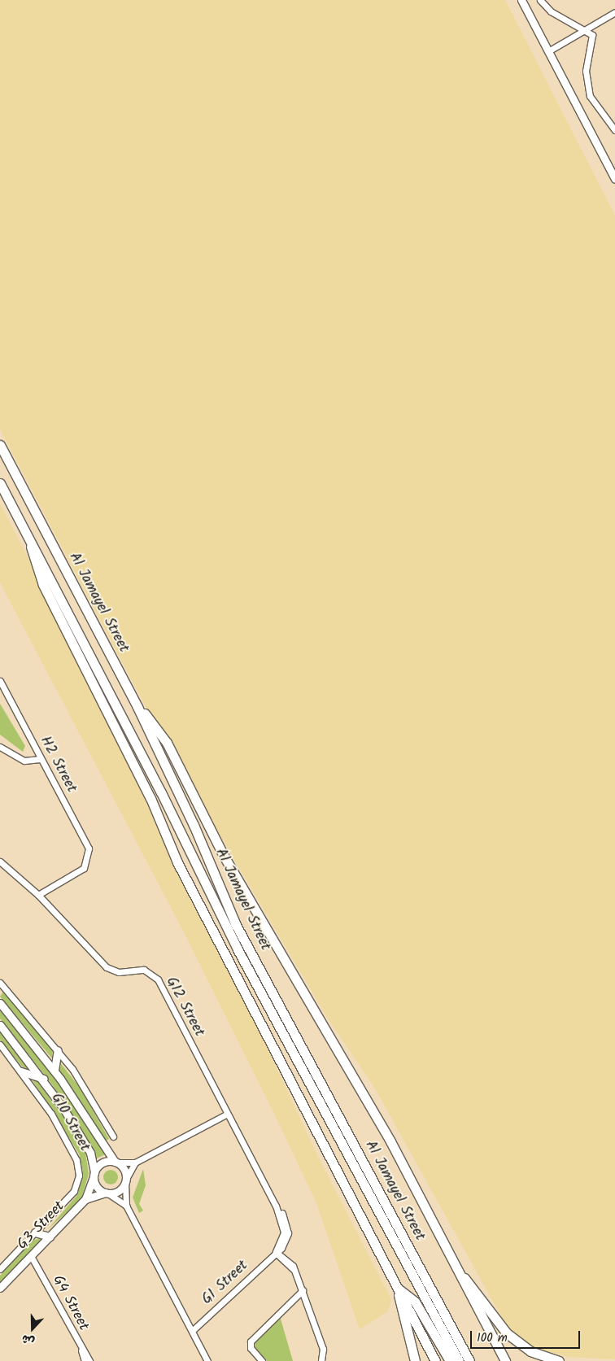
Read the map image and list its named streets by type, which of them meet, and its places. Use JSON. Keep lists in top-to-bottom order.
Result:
{
  "streets": {
    "main road": ["Al Jamayel Street"],
    "street": [
      "H2 Street",
      "G12 Street",
      "G10 Street",
      "G3 Street",
      "G1 Street",
      "G4 Street"
    ]
  },
  "crossings": [
    ["H2 Street", "G12 Street"],
    ["G12 Street", "G1 Street"],
    ["G10 Street", "G3 Street"],
    ["G3 Street", "G4 Street"]
  ],
  "scale_bar": "100 m",
  "north": "bottom"
}
